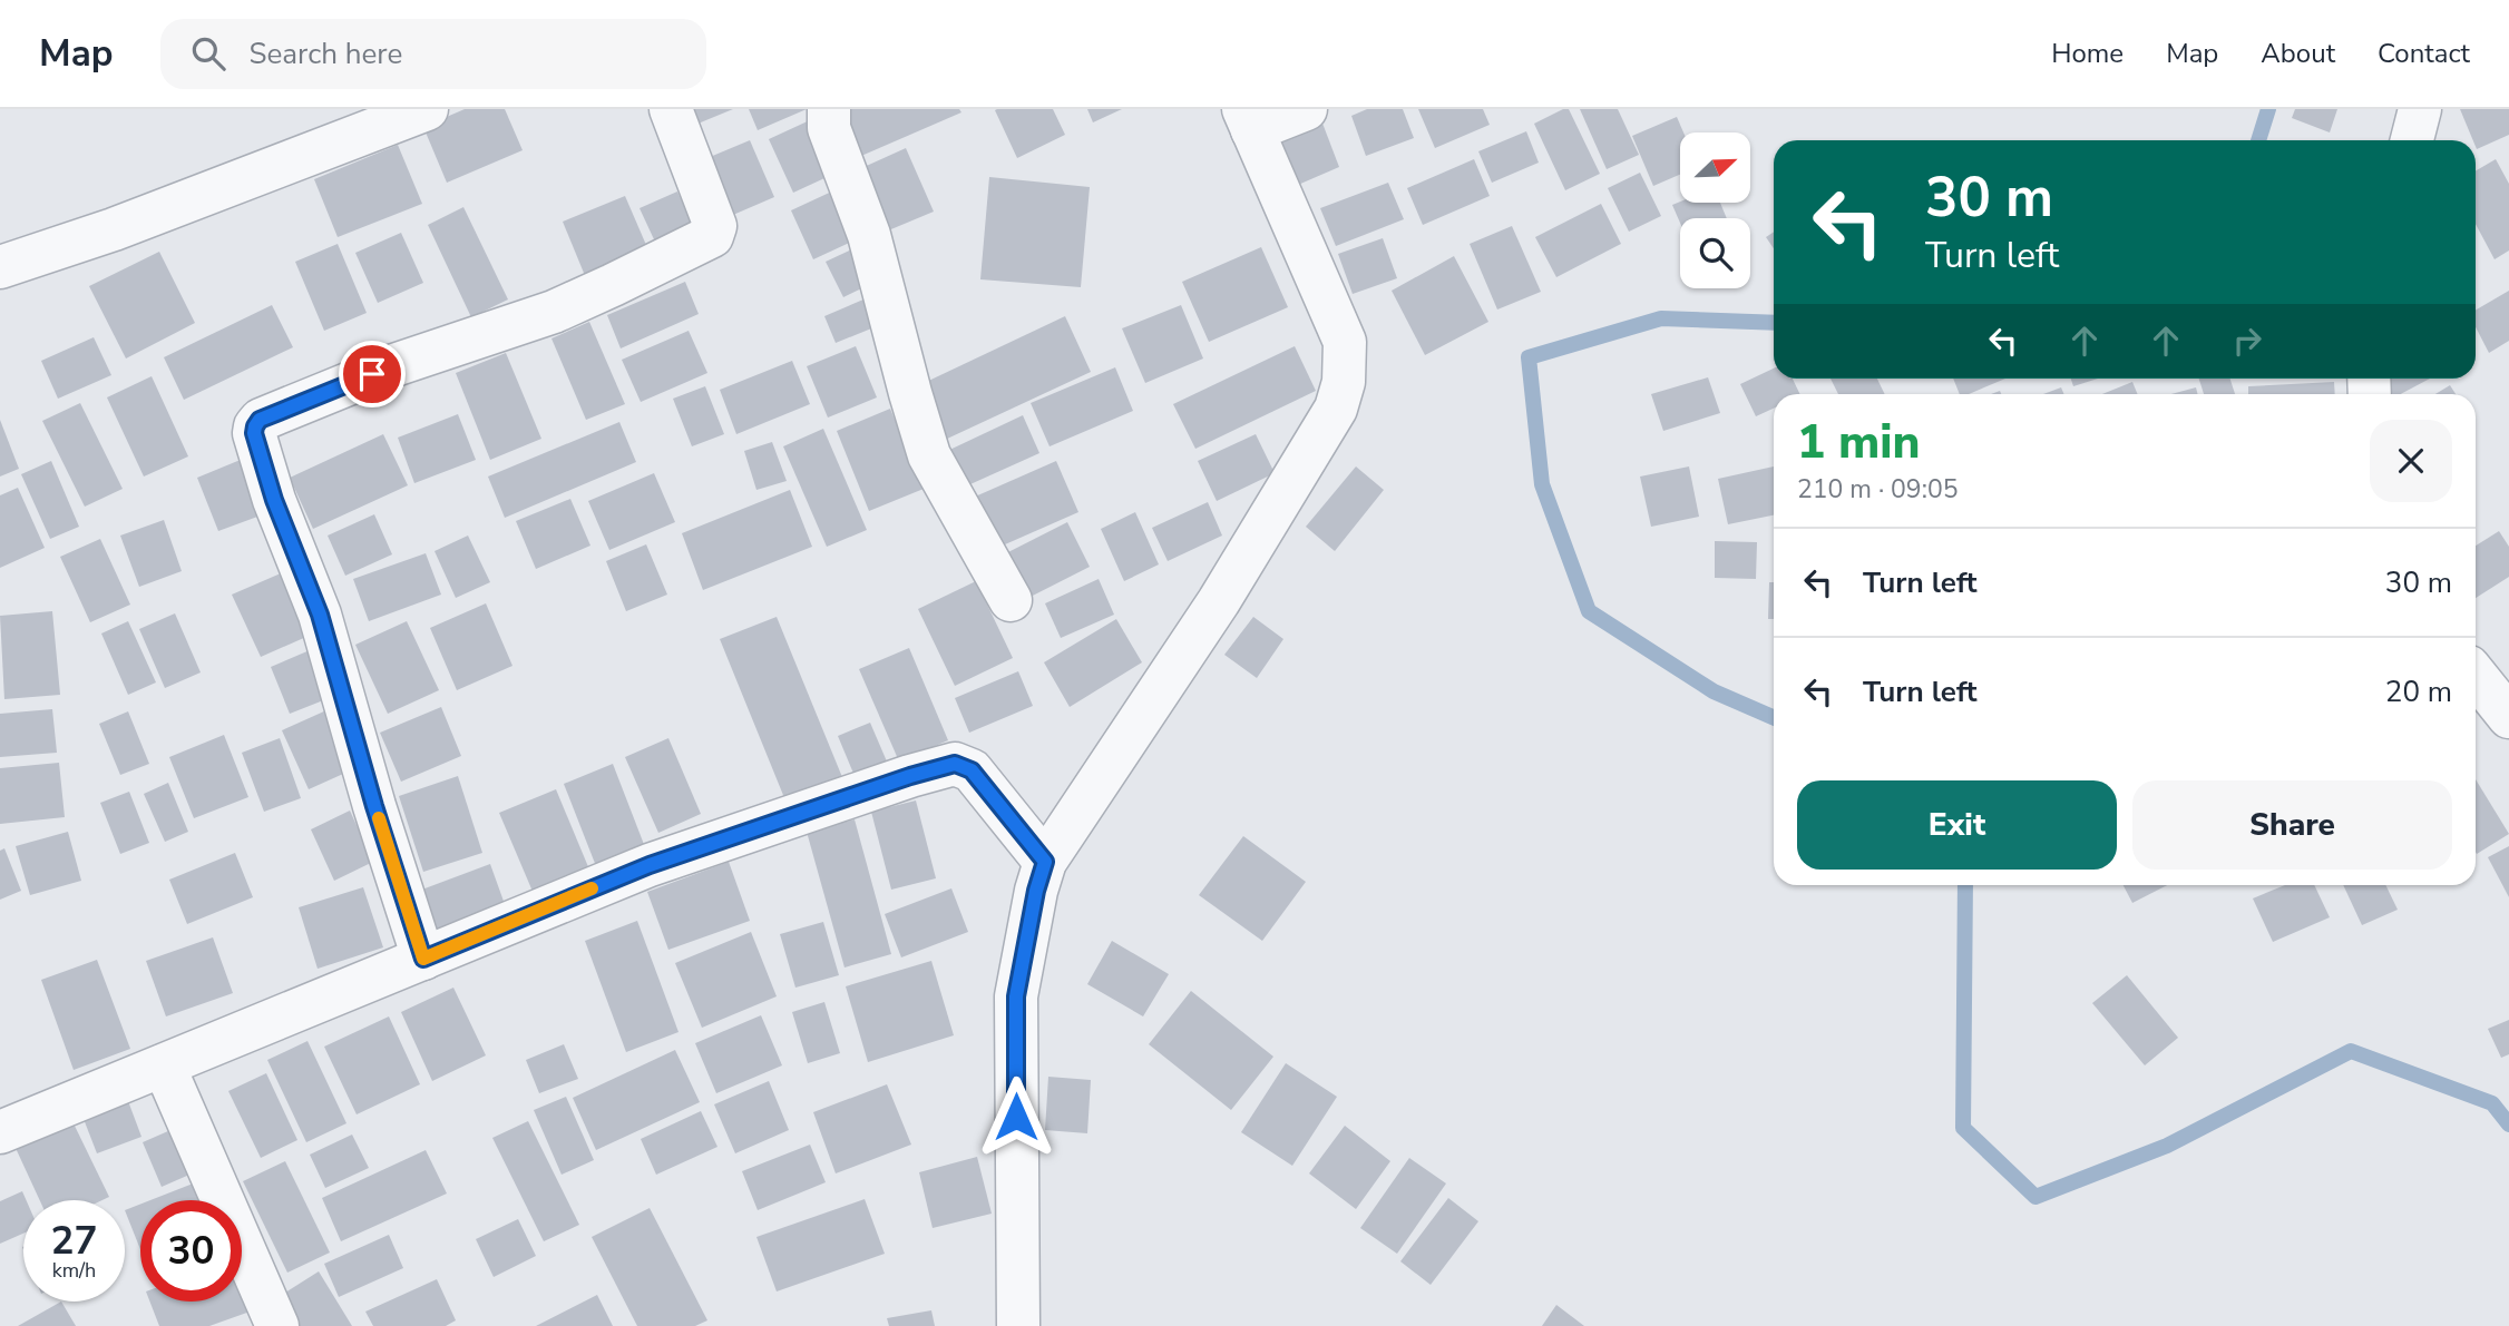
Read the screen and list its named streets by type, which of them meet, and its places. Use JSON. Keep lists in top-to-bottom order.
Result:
{
  "north": "top right",
  "page": {
    "header": "Map",
    "search": "Search here",
    "nav": [
      "Home",
      "Map",
      "About",
      "Contact"
    ],
    "turn": ["30 m", "Turn left"],
    "heading": ["1 min", "210 m · 09:05"],
    "list": [
      {
        "name": "Turn left",
        "value": "30 m"
      },
      {
        "name": "Turn left",
        "value": "20 m"
      }
    ],
    "buttons": ["Exit", "Share"],
    "speed": "27 km/h",
    "limit": "30"
  }
}
